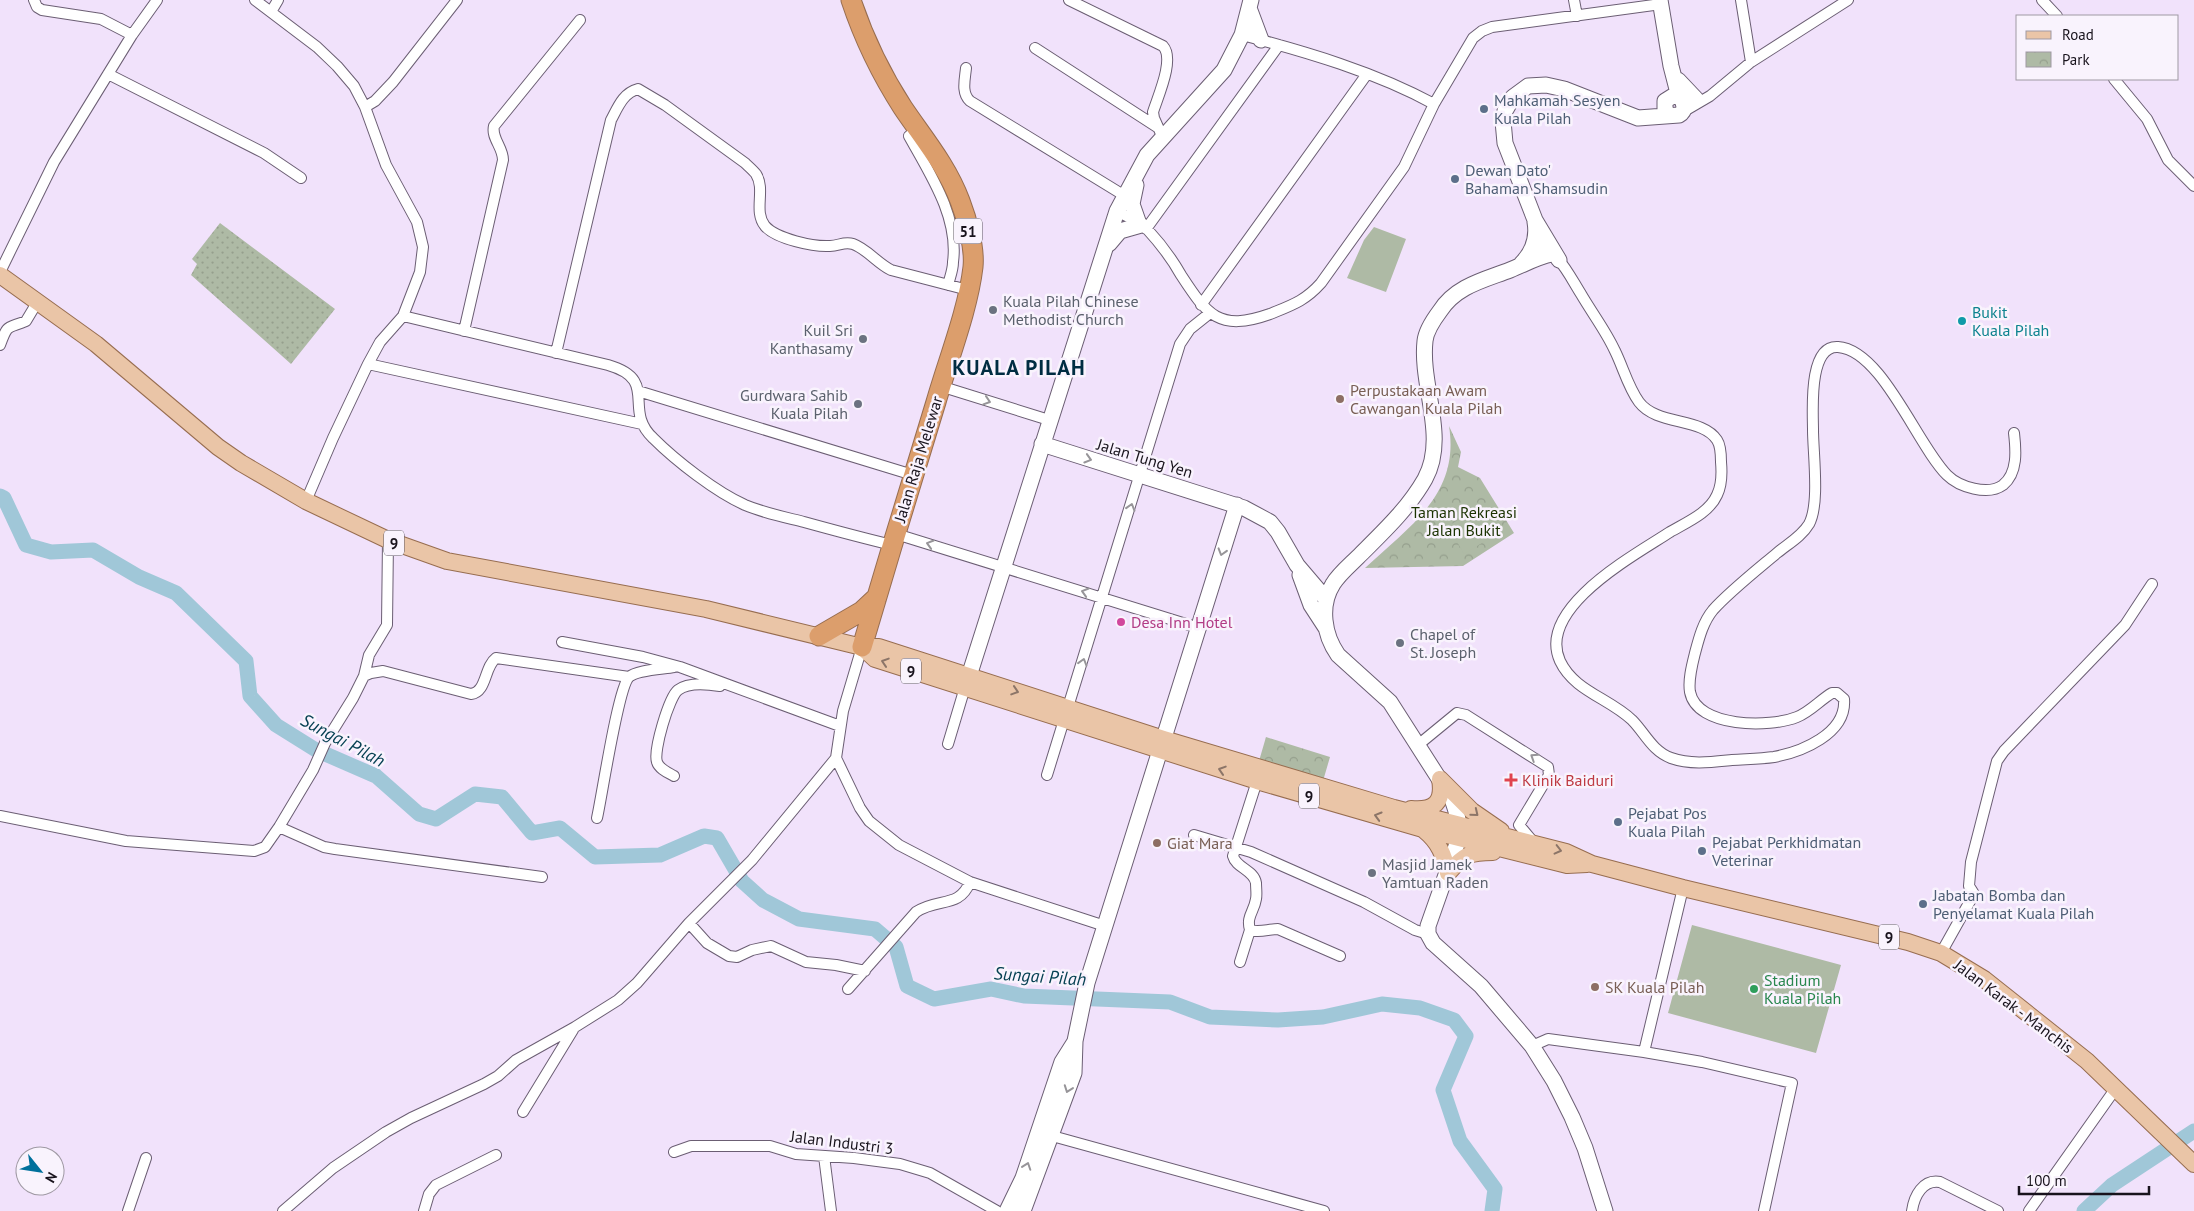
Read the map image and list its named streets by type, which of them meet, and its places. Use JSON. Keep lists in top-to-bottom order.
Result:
{
  "streets": {
    "highway": ["51", "Jalan Raja Melewar"],
    "main road": ["9", "Jalan Karak - Manchis"],
    "street": ["Jalan Tung Yen", "Jalan Industri 3"]
  },
  "crossings": [
    ["Jalan Raja Melewar", "9"],
    ["9", "Jalan Karak - Manchis"]
  ],
  "districts": ["KUALA PILAH"],
  "water": ["Sungai Pilah"],
  "parks": ["Taman Rekreasi Jalan Bukit"],
  "places": {
    "other": [
      "Mahkamah Sesyen Kuala Pilah",
      "Dewan Dato' Bahaman Shamsudin",
      "Kuala Pilah Chinese Methodist Church",
      "Bukit Kuala Pilah",
      "Kuil Sri Kanthasamy",
      "Perpustakaan Awam Cawangan Kuala Pilah",
      "Gurdwara Sahib Kuala Pilah",
      "Desa Inn Hotel",
      "Chapel of St. Joseph",
      "Pejabat Pos Kuala Pilah",
      "Giat Mara",
      "Pejabat Perkhidmatan Veterinar",
      "Masjid Jamek Yamtuan Raden",
      "Jabatan Bomba dan Penyelamat Kuala Pilah",
      "SK Kuala Pilah",
      "Stadium Kuala Pilah"
    ],
    "health": ["Klinik Baiduri"]
  },
  "legend": ["Road", "Park"],
  "scale_bar": "100 m",
  "north": "bottom right"
}
